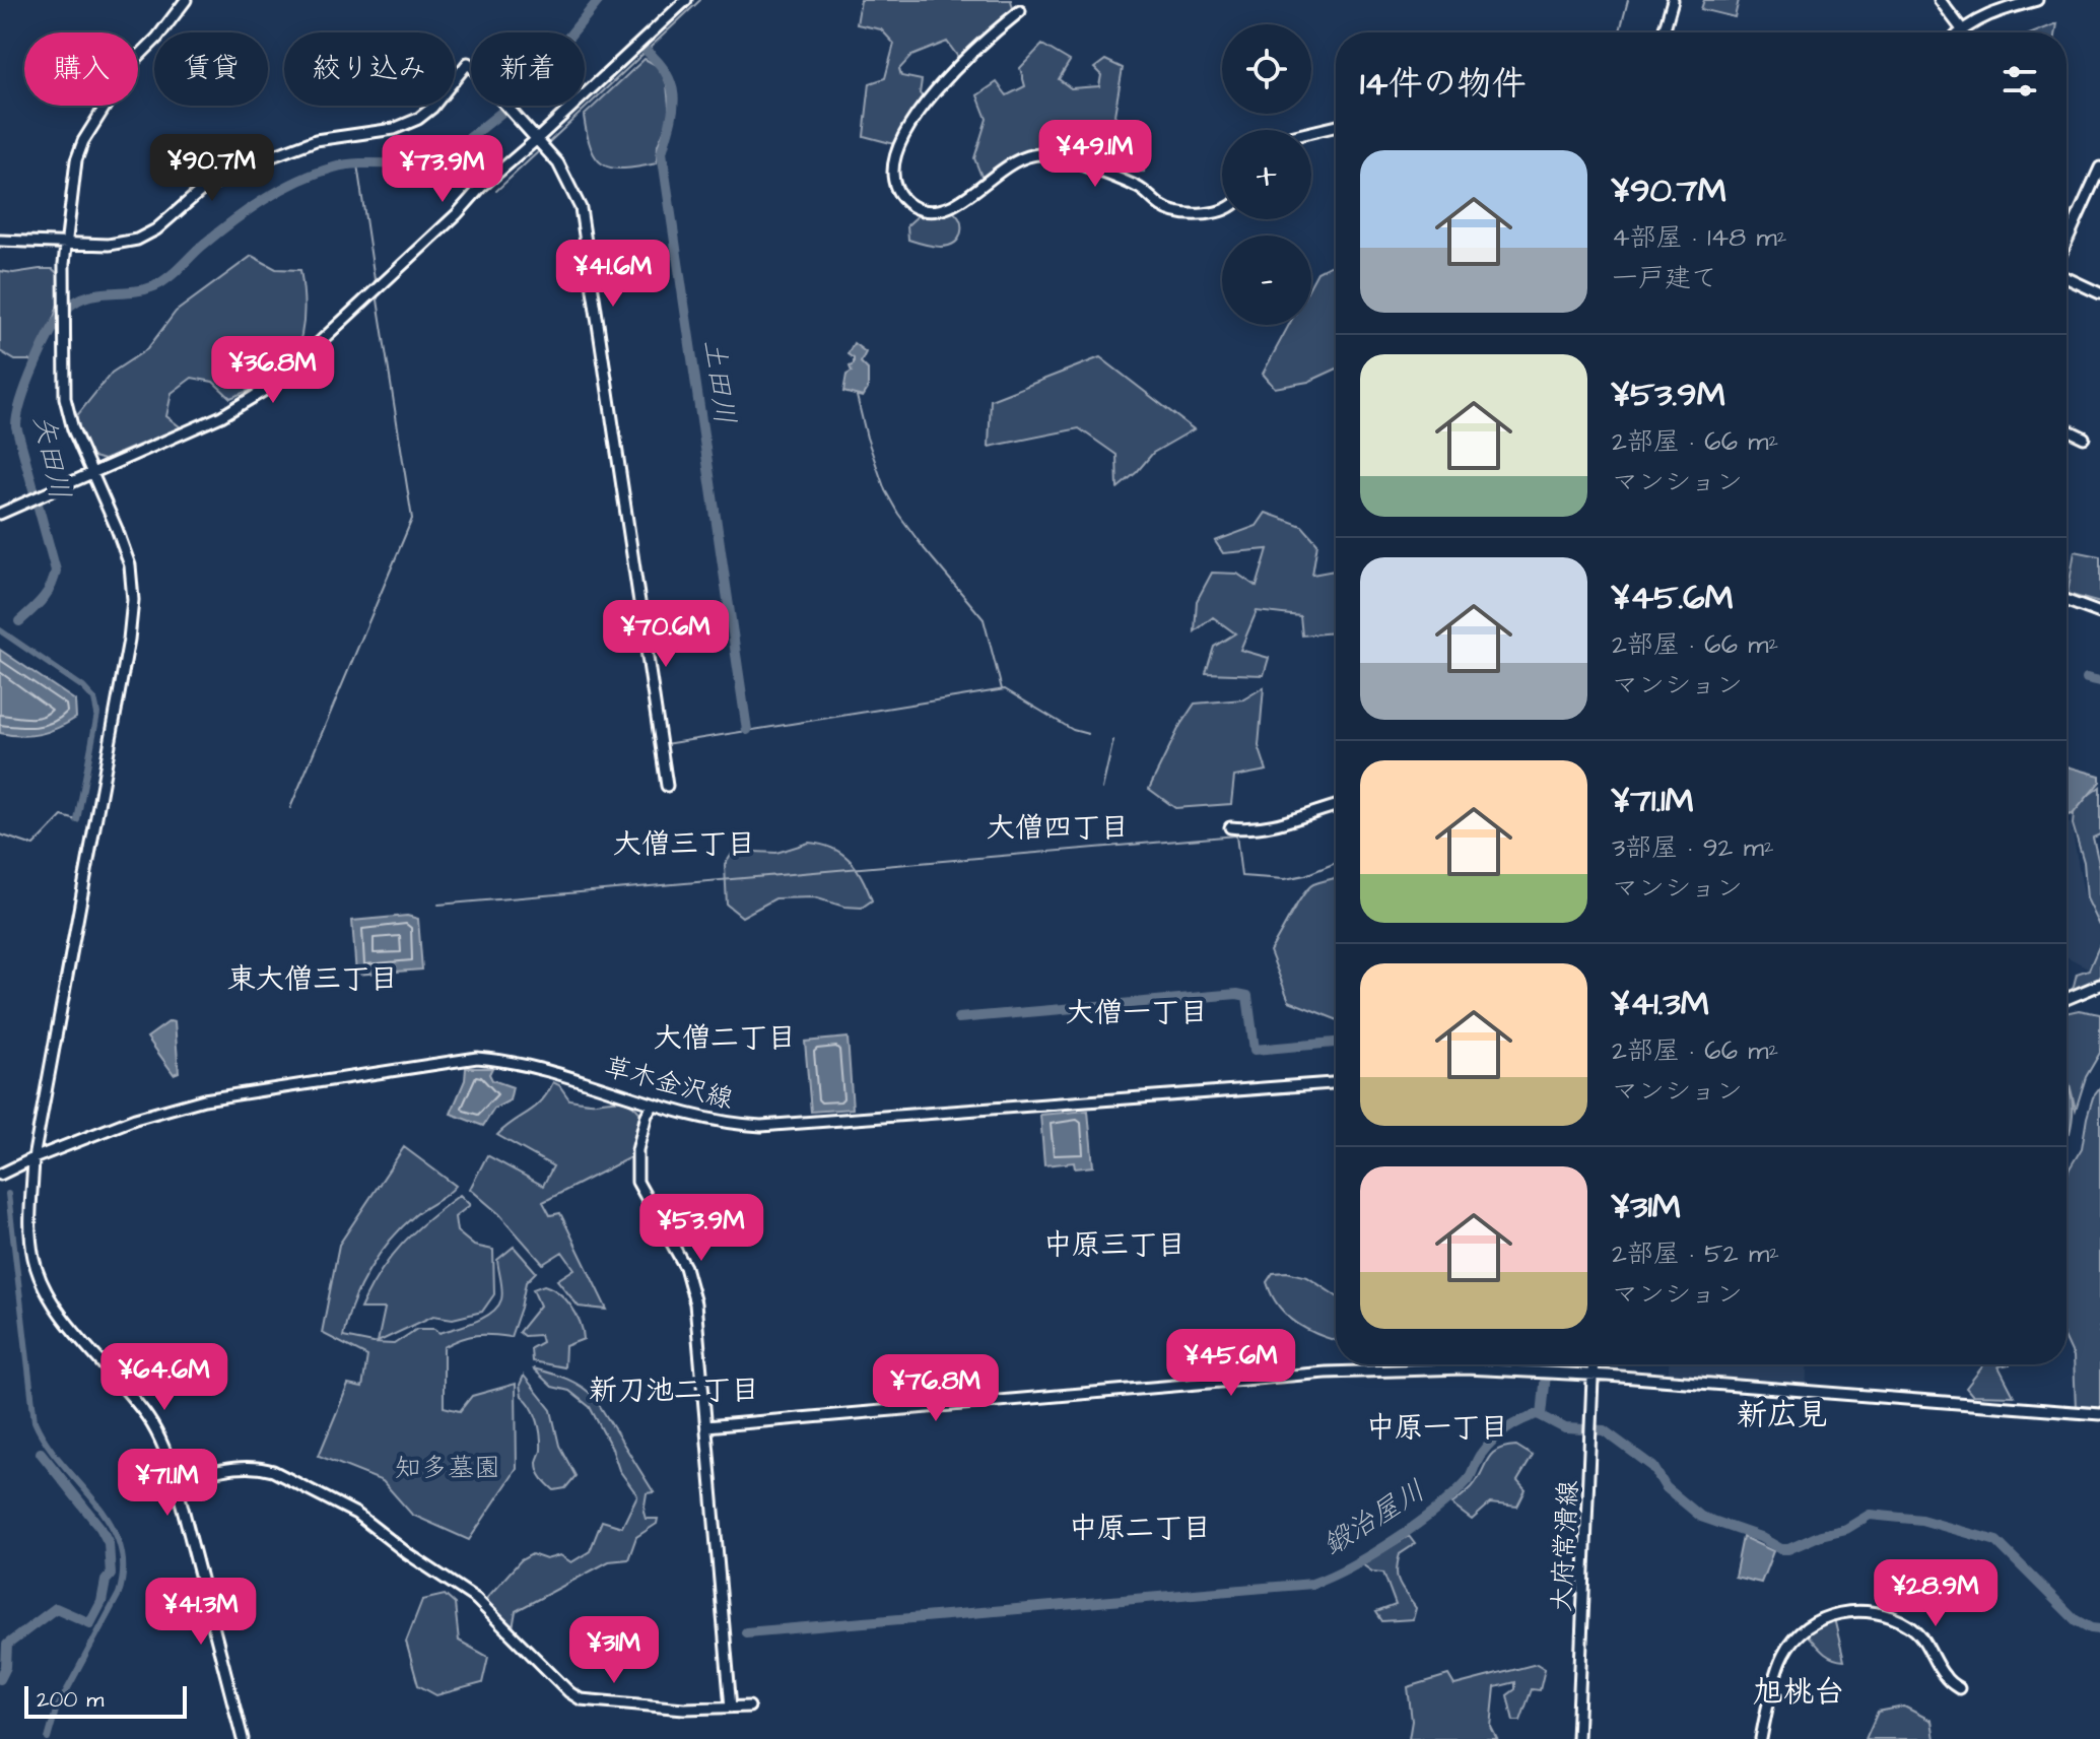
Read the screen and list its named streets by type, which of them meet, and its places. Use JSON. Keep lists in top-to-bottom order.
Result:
{
  "streets": {
    "street": ["草木金沢線", "大府常滑線"]
  },
  "districts": [
    "大僧四丁目",
    "大僧三丁目",
    "東大僧三丁目",
    "大僧一丁目",
    "大僧二丁目",
    "中原三丁目",
    "新刀池二丁目",
    "新広見",
    "中原一丁目",
    "中原二丁目",
    "旭桃台"
  ],
  "water": ["土田川", "矢田川", "鍛治屋川"],
  "parks": ["知多墓園"],
  "scale_bar": "200 m",
  "page": {
    "map_buttons": ["+", "−"],
    "chip": [
      "購入",
      "賃貸",
      "絞り込み",
      "新着"
    ],
    "heading": "14件の物件",
    "price": [
      "¥49.1M",
      "¥90.7M",
      "¥73.9M",
      "¥41.6M",
      "¥36.8M",
      "¥70.6M",
      "¥53.9M",
      "¥45.6M",
      "¥64.6M",
      "¥76.8M",
      "¥71.1M",
      "¥28.9M",
      "¥41.3M",
      "¥31M"
    ],
    "list": [
      {
        "name": "¥90.7M",
        "note": "4部屋 · 148 m² · 一戸建て"
      },
      {
        "name": "¥53.9M",
        "note": "2部屋 · 66 m² · マンション"
      },
      {
        "name": "¥45.6M",
        "note": "2部屋 · 66 m² · マンション"
      },
      {
        "name": "¥71.1M",
        "note": "3部屋 · 92 m² · マンション"
      },
      {
        "name": "¥41.3M",
        "note": "2部屋 · 66 m² · マンション"
      },
      {
        "name": "¥31M",
        "note": "2部屋 · 52 m² · マンション"
      }
    ],
    "scale": "200 m"
  }
}
